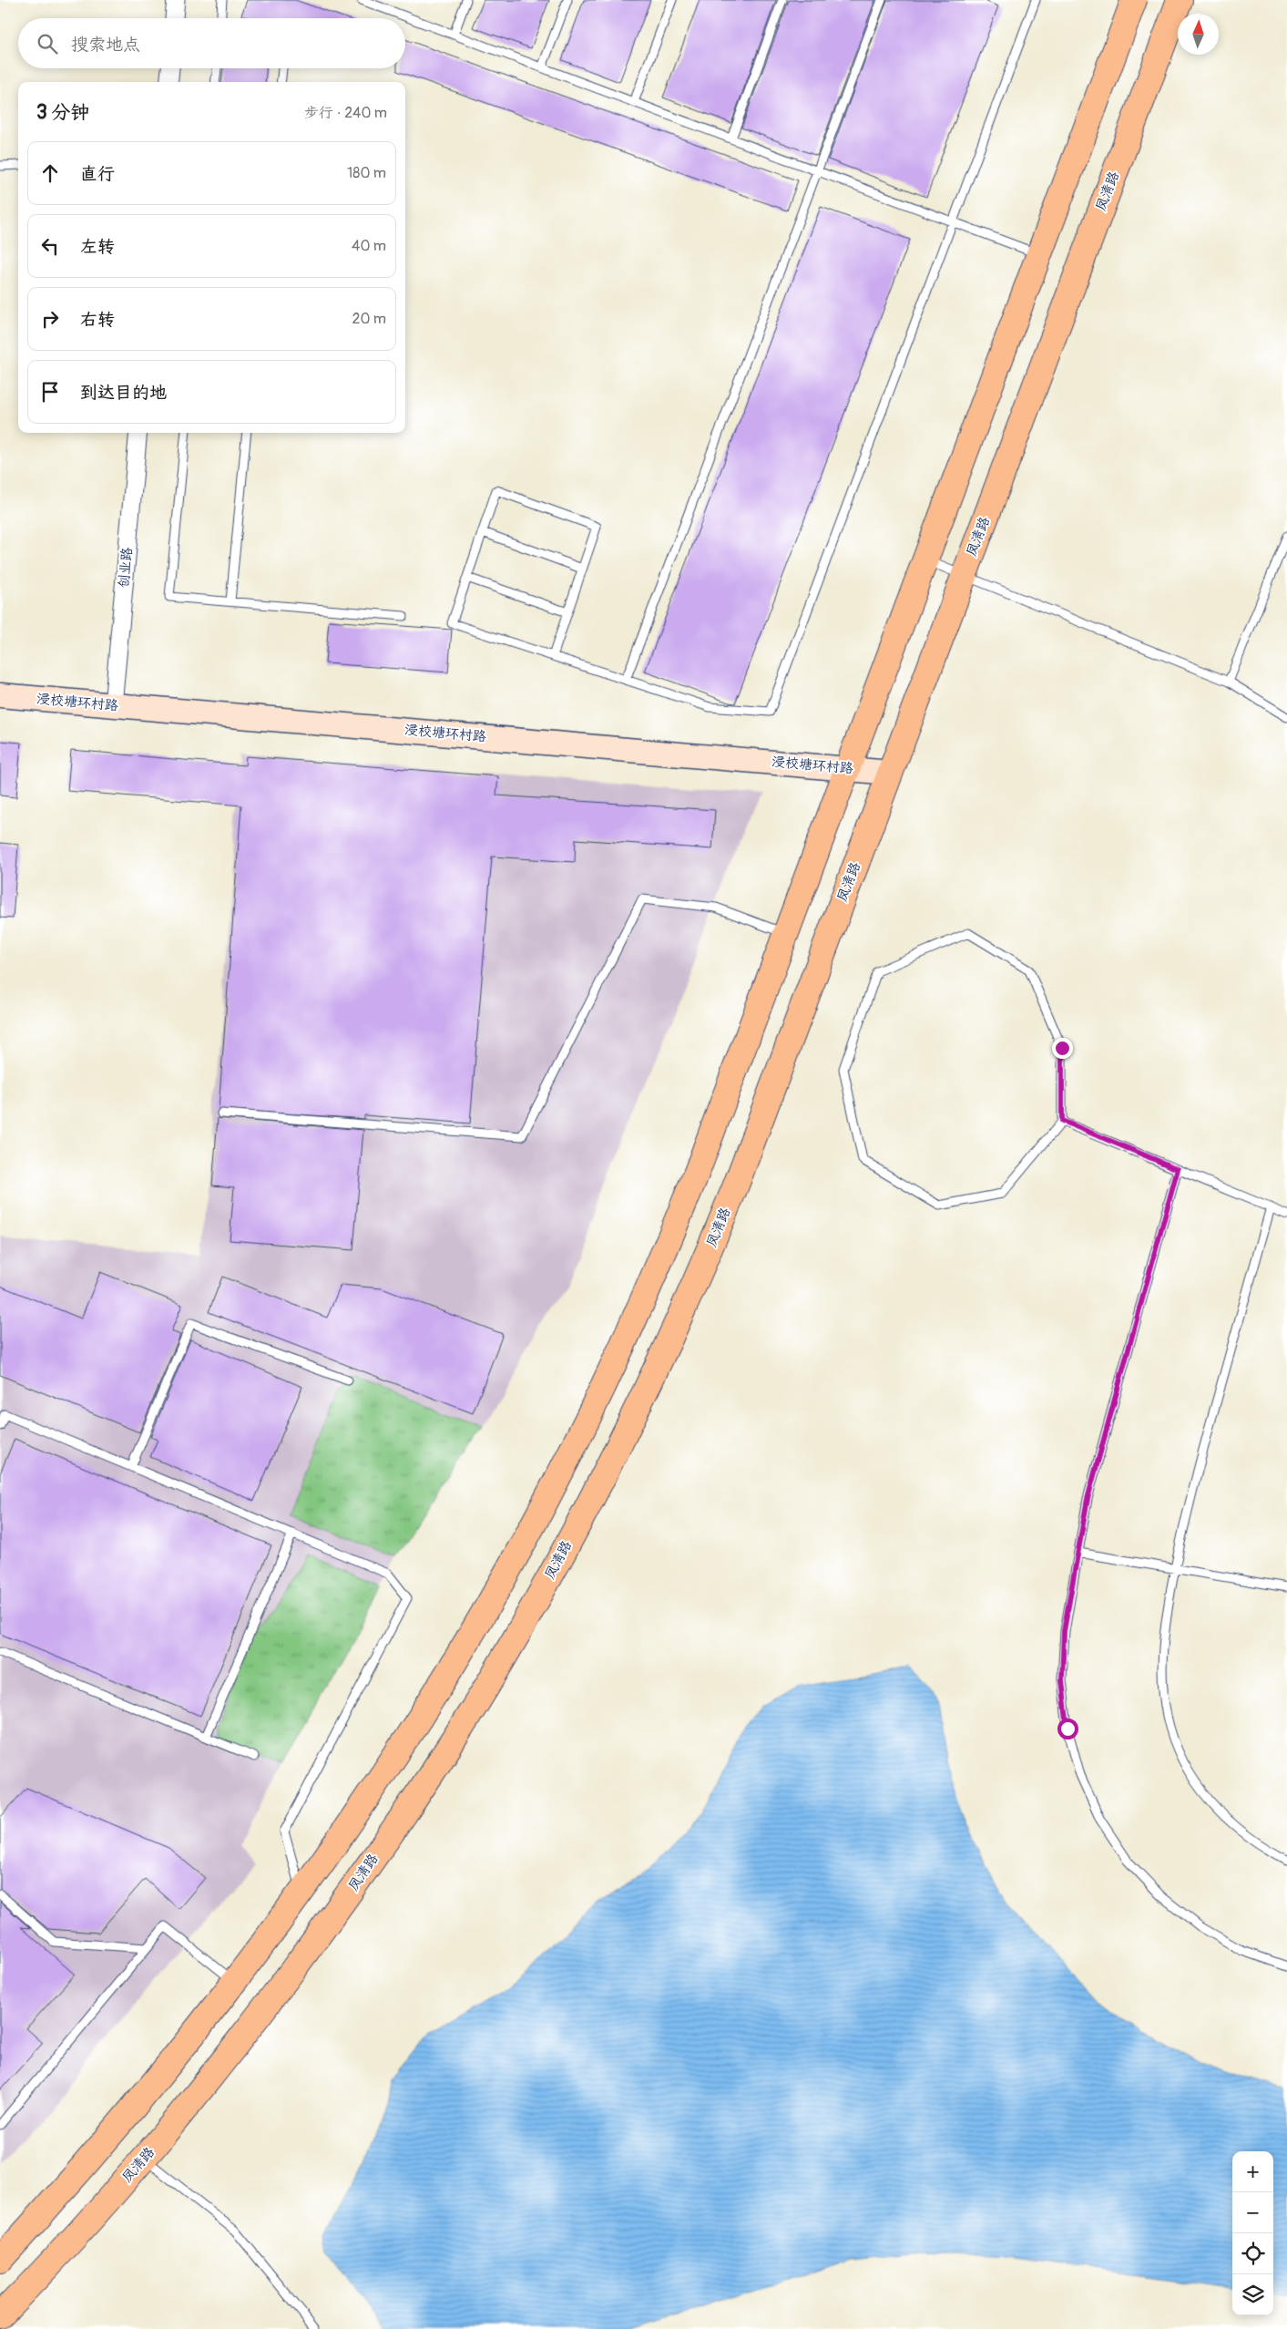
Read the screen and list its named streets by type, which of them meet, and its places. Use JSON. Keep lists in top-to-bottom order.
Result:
{
  "streets": {
    "highway": ["凤清路"],
    "street": ["创业路", "浸校塘环村路"]
  },
  "crossings": [
    ["凤清路", "浸校塘环村路"],
    ["创业路", "浸校塘环村路"]
  ],
  "north": "top",
  "page": {
    "search": "搜索地点",
    "heading": ["3 分钟", "步行 · 240 m"],
    "list": [
      ["直行", "180 m"],
      ["左转", "40 m"],
      ["右转", "20 m"],
      "到达目的地"
    ],
    "map_buttons": ["+", "−"]
  }
}
